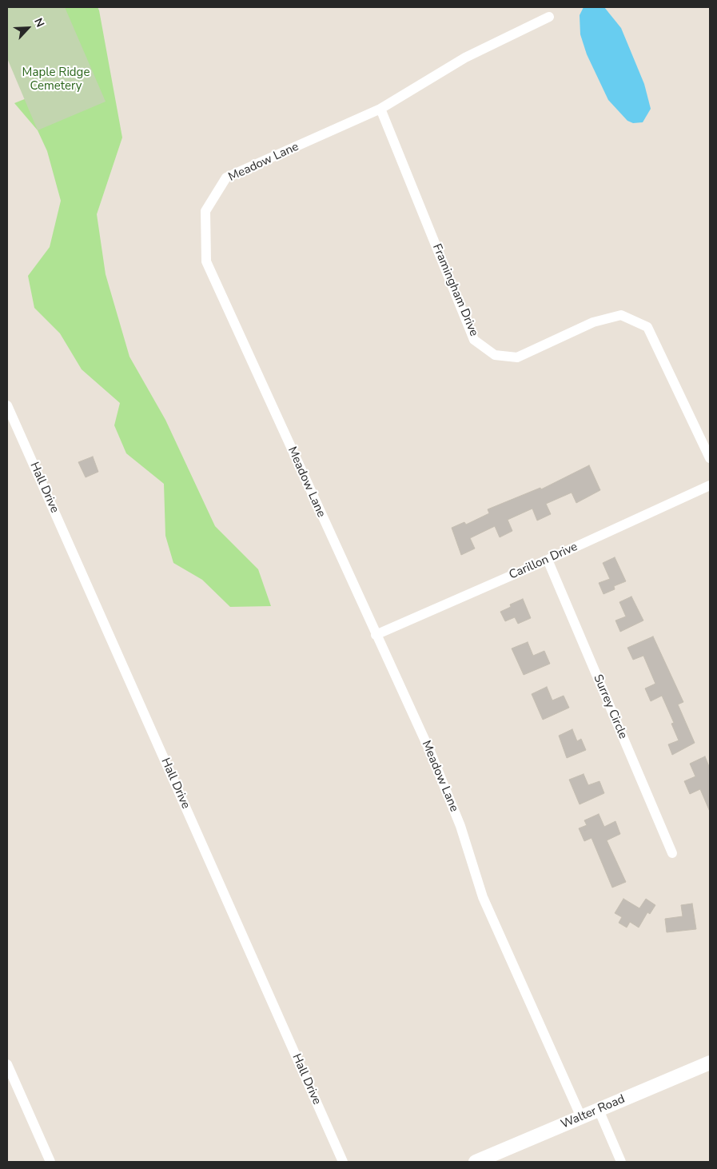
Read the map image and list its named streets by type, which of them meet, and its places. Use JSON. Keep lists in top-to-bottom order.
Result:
{
  "streets": {
    "street": [
      "Meadow Lane",
      "Framingham Drive",
      "Hall Drive",
      "Carillon Drive",
      "Surrey Circle",
      "Walter Road"
    ]
  },
  "crossings": [
    ["Meadow Lane", "Framingham Drive"],
    ["Meadow Lane", "Carillon Drive"],
    ["Meadow Lane", "Walter Road"],
    ["Carillon Drive", "Surrey Circle"]
  ],
  "parks": ["Maple Ridge Cemetery"],
  "north": "top right"
}
